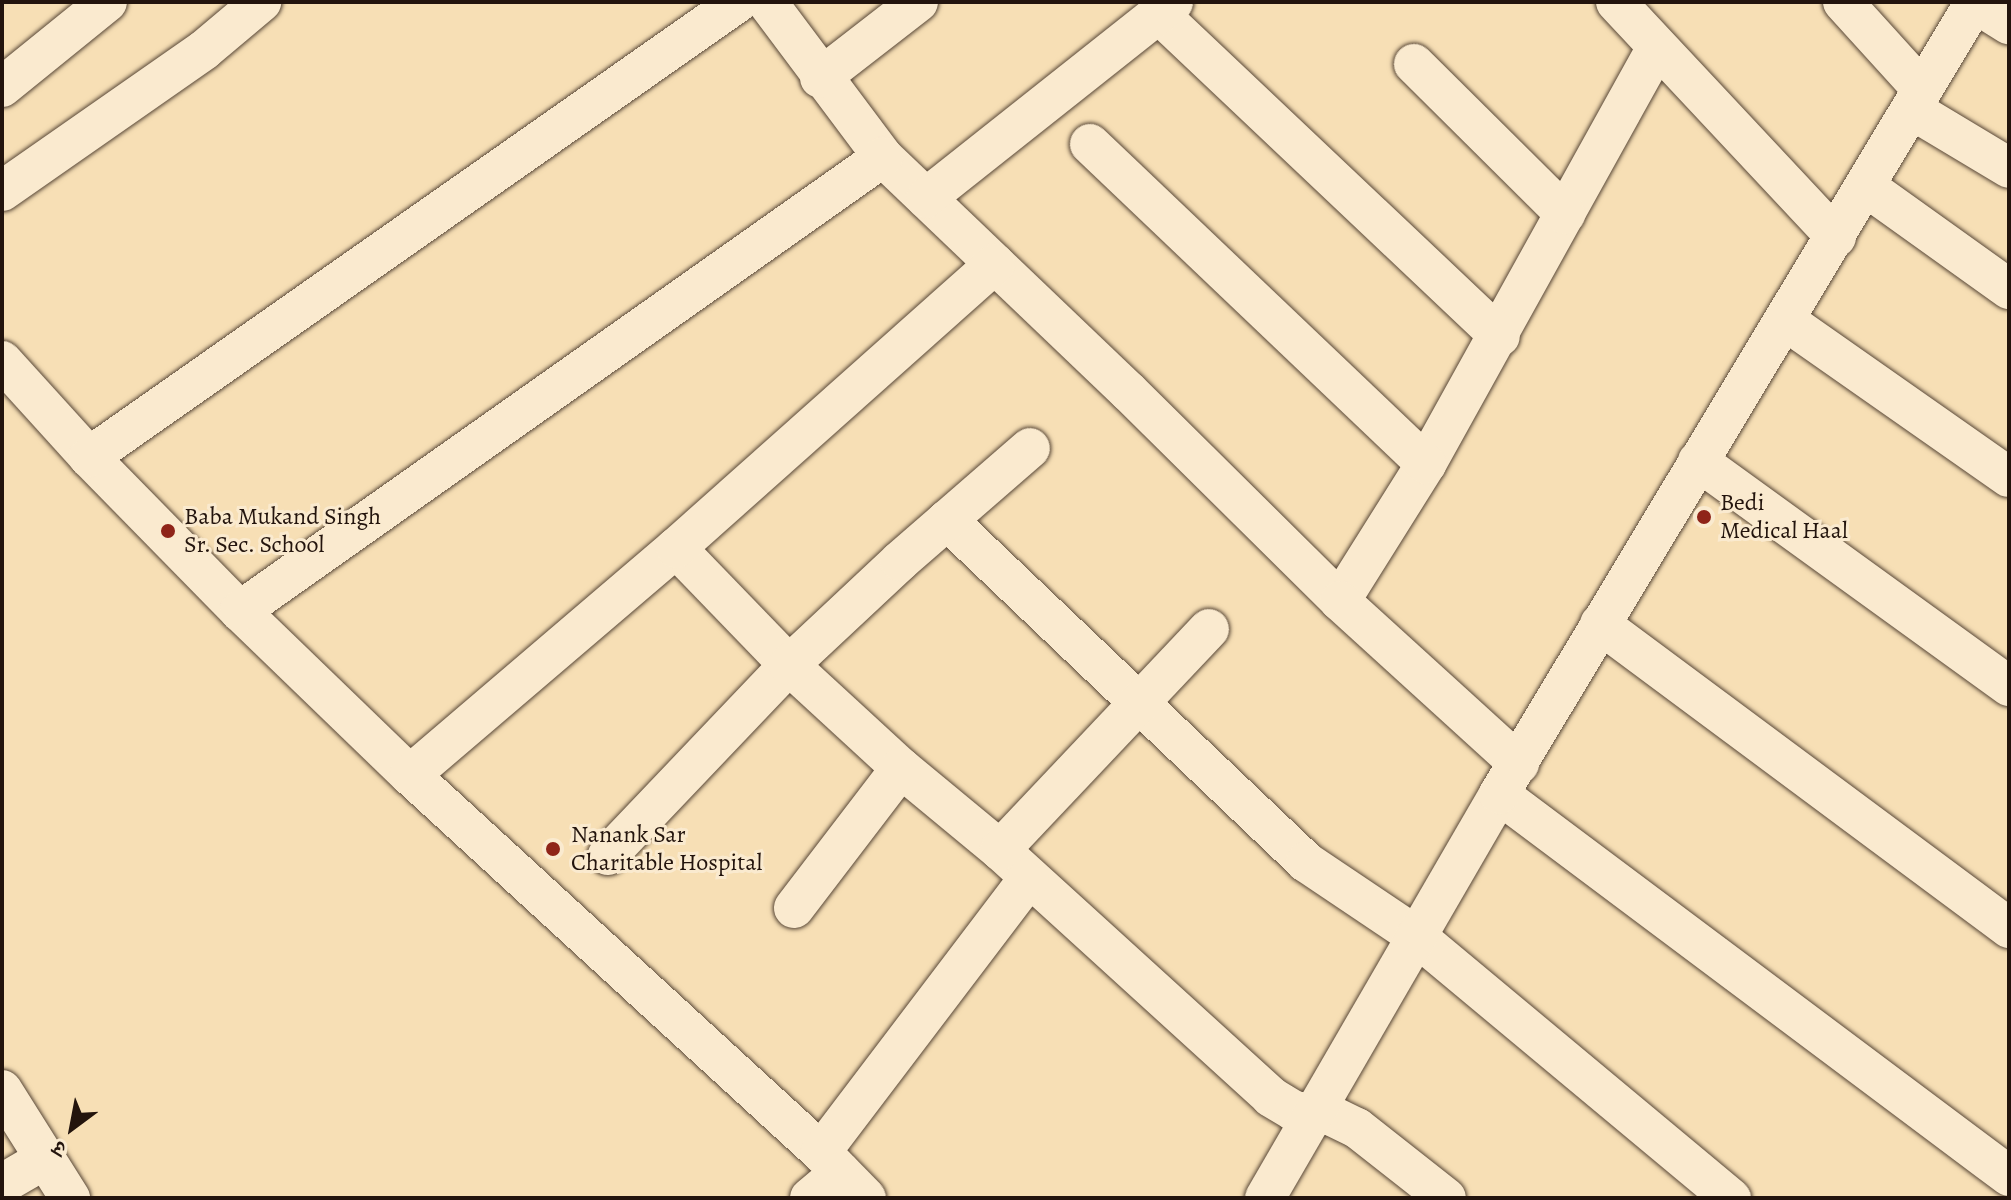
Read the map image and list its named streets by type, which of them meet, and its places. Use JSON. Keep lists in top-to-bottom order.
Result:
{
  "places": ["Bedi Medical Haal", "Baba Mukand Singh Sr. Sec. School", "Nanank Sar Charitable Hospital"],
  "north": "bottom left"
}
